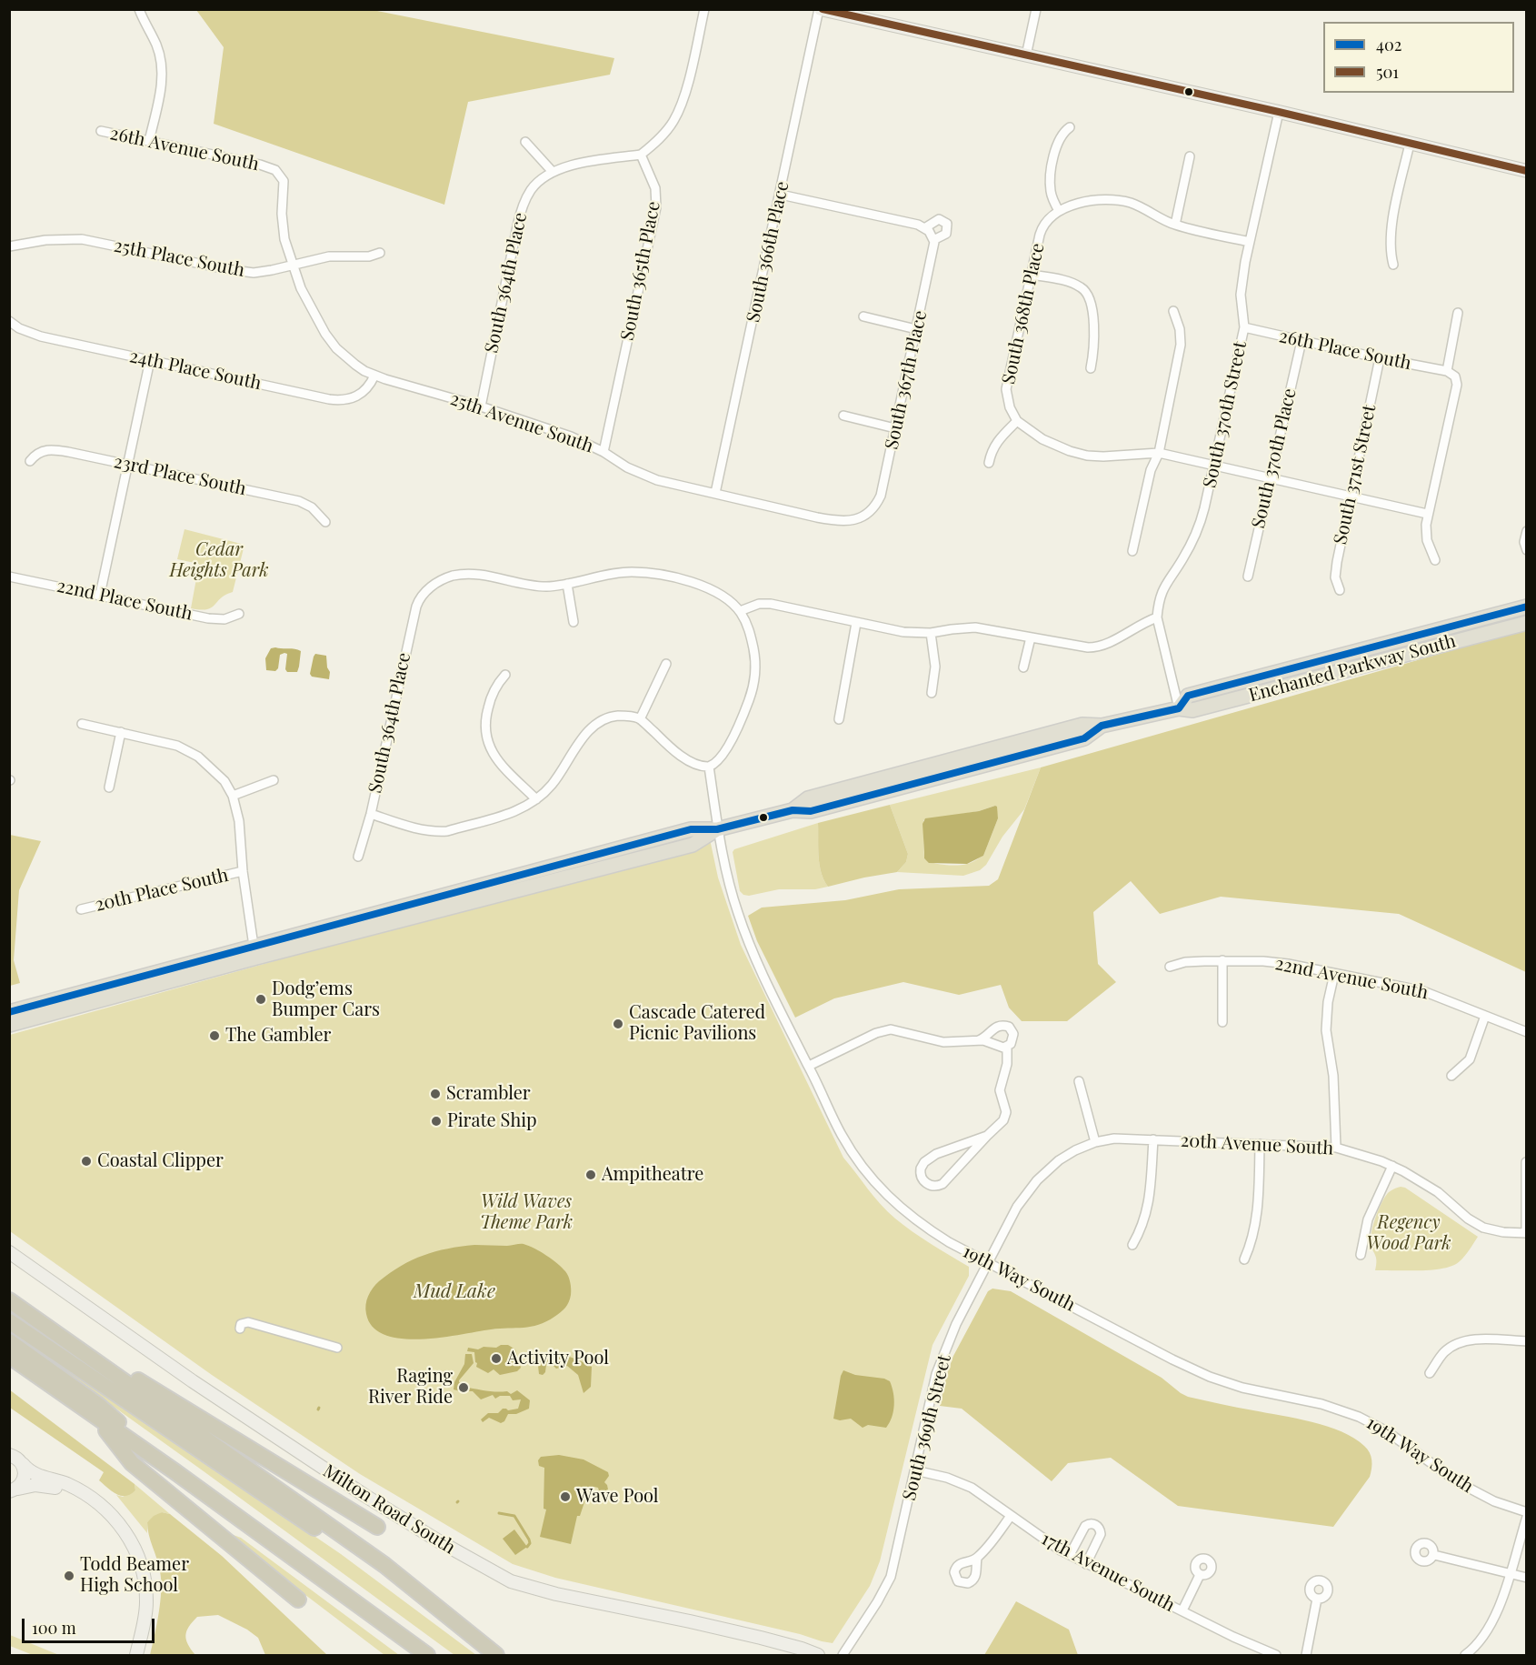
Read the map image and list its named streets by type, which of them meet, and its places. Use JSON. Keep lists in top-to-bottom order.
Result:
{
  "streets": {
    "main road": ["Enchanted Parkway South"],
    "street": [
      "26th Avenue South",
      "South 366th Place",
      "25th Place South",
      "South 365th Place",
      "South 364th Place",
      "South 368th Place",
      "26th Place South",
      "24th Place South",
      "South 367th Place",
      "South 370th Street",
      "25th Avenue South",
      "South 370th Place",
      "South 371st Street",
      "23rd Place South",
      "22nd Place South",
      "20th Place South",
      "22nd Avenue South",
      "20th Avenue South",
      "19th Way South",
      "South 369th Street",
      "Milton Road South",
      "17th Avenue South"
    ]
  },
  "crossings": [
    ["26th Avenue South", "25th Avenue South"],
    ["South 366th Place", "25th Avenue South"],
    ["25th Place South", "25th Avenue South"],
    ["South 365th Place", "25th Avenue South"],
    ["South 364th Place", "25th Avenue South"],
    ["26th Place South", "South 370th Street"],
    ["26th Place South", "South 370th Place"],
    ["26th Place South", "South 371st Street"],
    ["24th Place South", "25th Avenue South"],
    ["South 367th Place", "25th Avenue South"],
    ["South 370th Street", "Enchanted Parkway South"],
    ["Enchanted Parkway South", "19th Way South"],
    ["20th Avenue South", "South 369th Street"],
    ["19th Way South", "South 369th Street"],
    ["South 369th Street", "17th Avenue South"]
  ],
  "water": ["Mud Lake"],
  "parks": ["Cedar Heights Park", "Wild Waves Theme Park", "Regency Wood Park"],
  "places": [
    "Dodg’ems Bumper Cars",
    "Cascade Catered Picnic Pavilions",
    "The Gambler",
    "Scrambler",
    "Pirate Ship",
    "Coastal Clipper",
    "Ampitheatre",
    "Activity Pool",
    "Raging River Ride",
    "Wave Pool",
    "Todd Beamer High School"
  ],
  "lines": ["transit line 501", "transit line 402"],
  "legend": ["402", "501"],
  "scale_bar": "100 m"
}
